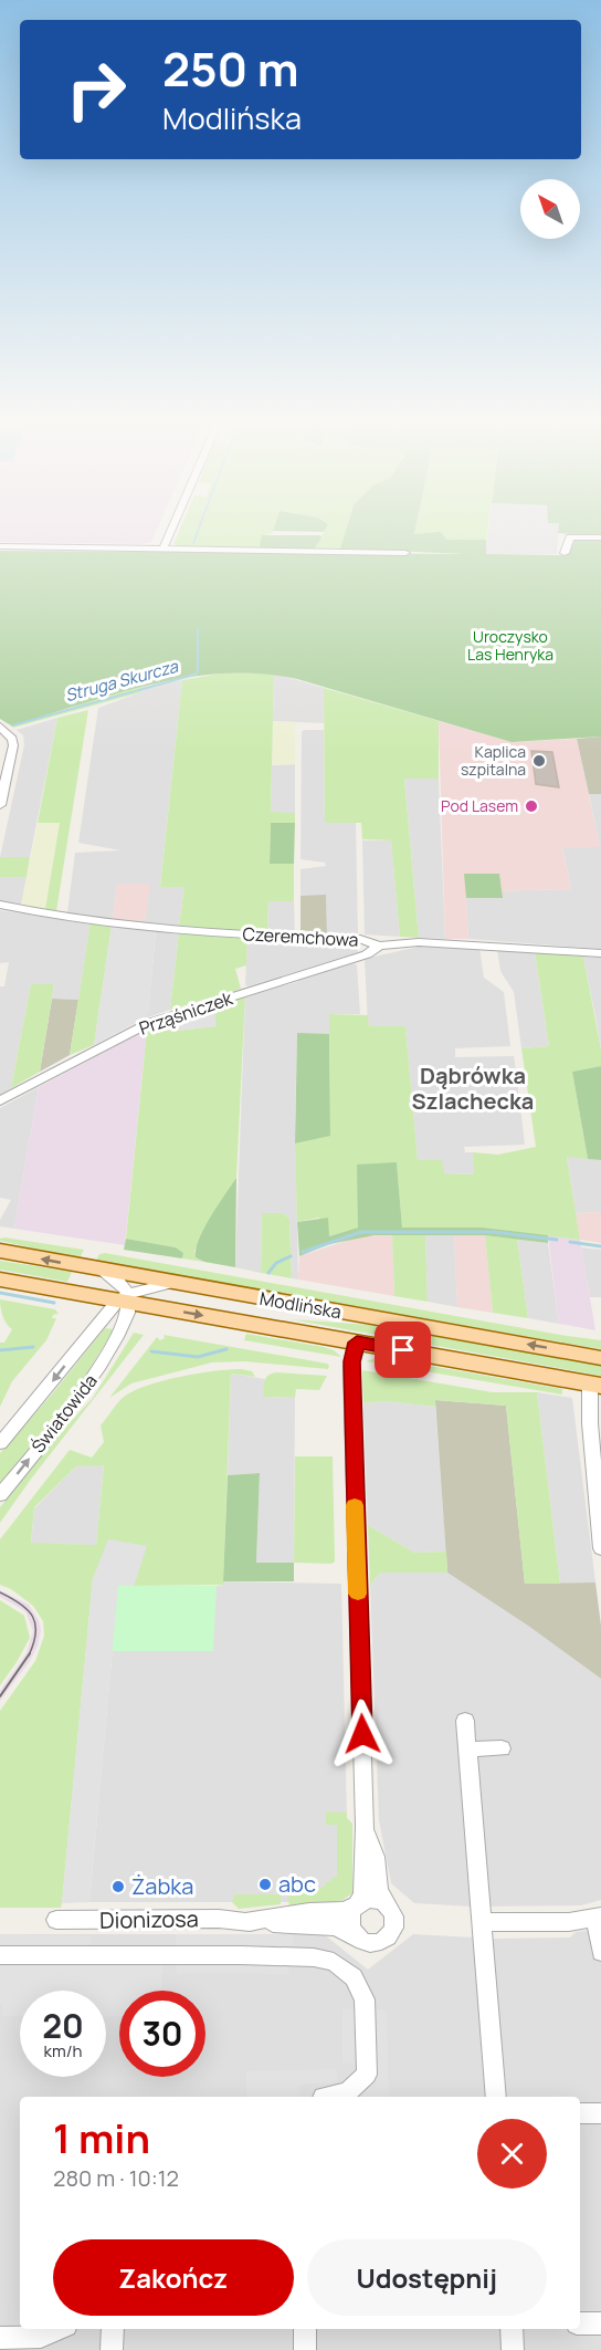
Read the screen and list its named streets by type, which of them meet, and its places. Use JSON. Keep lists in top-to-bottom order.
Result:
{
  "streets": {
    "main road": ["Modlińska"],
    "street": [
      "Czeremchowa",
      "Prząśniczek",
      "Światowida",
      "Dionizosa"
    ]
  },
  "crossings": [
    ["Czeremchowa", "Prząśniczek"],
    ["Modlińska", "Światowida"]
  ],
  "districts": ["Dąbrówka Szlachecka"],
  "water": ["Struga Skurcza"],
  "parks": ["Uroczysko Las Henryka"],
  "places": [
    "Kaplica szpitalna",
    "Pod Lasem",
    "abc",
    "Żabka"
  ],
  "north": "top left",
  "page": {
    "turn": ["250 m", "Modlińska"],
    "speed": "20 km/h",
    "limit": "30",
    "heading": ["1 min", "280 m · 10:12"],
    "buttons": ["Zakończ", "Udostępnij"]
  }
}
